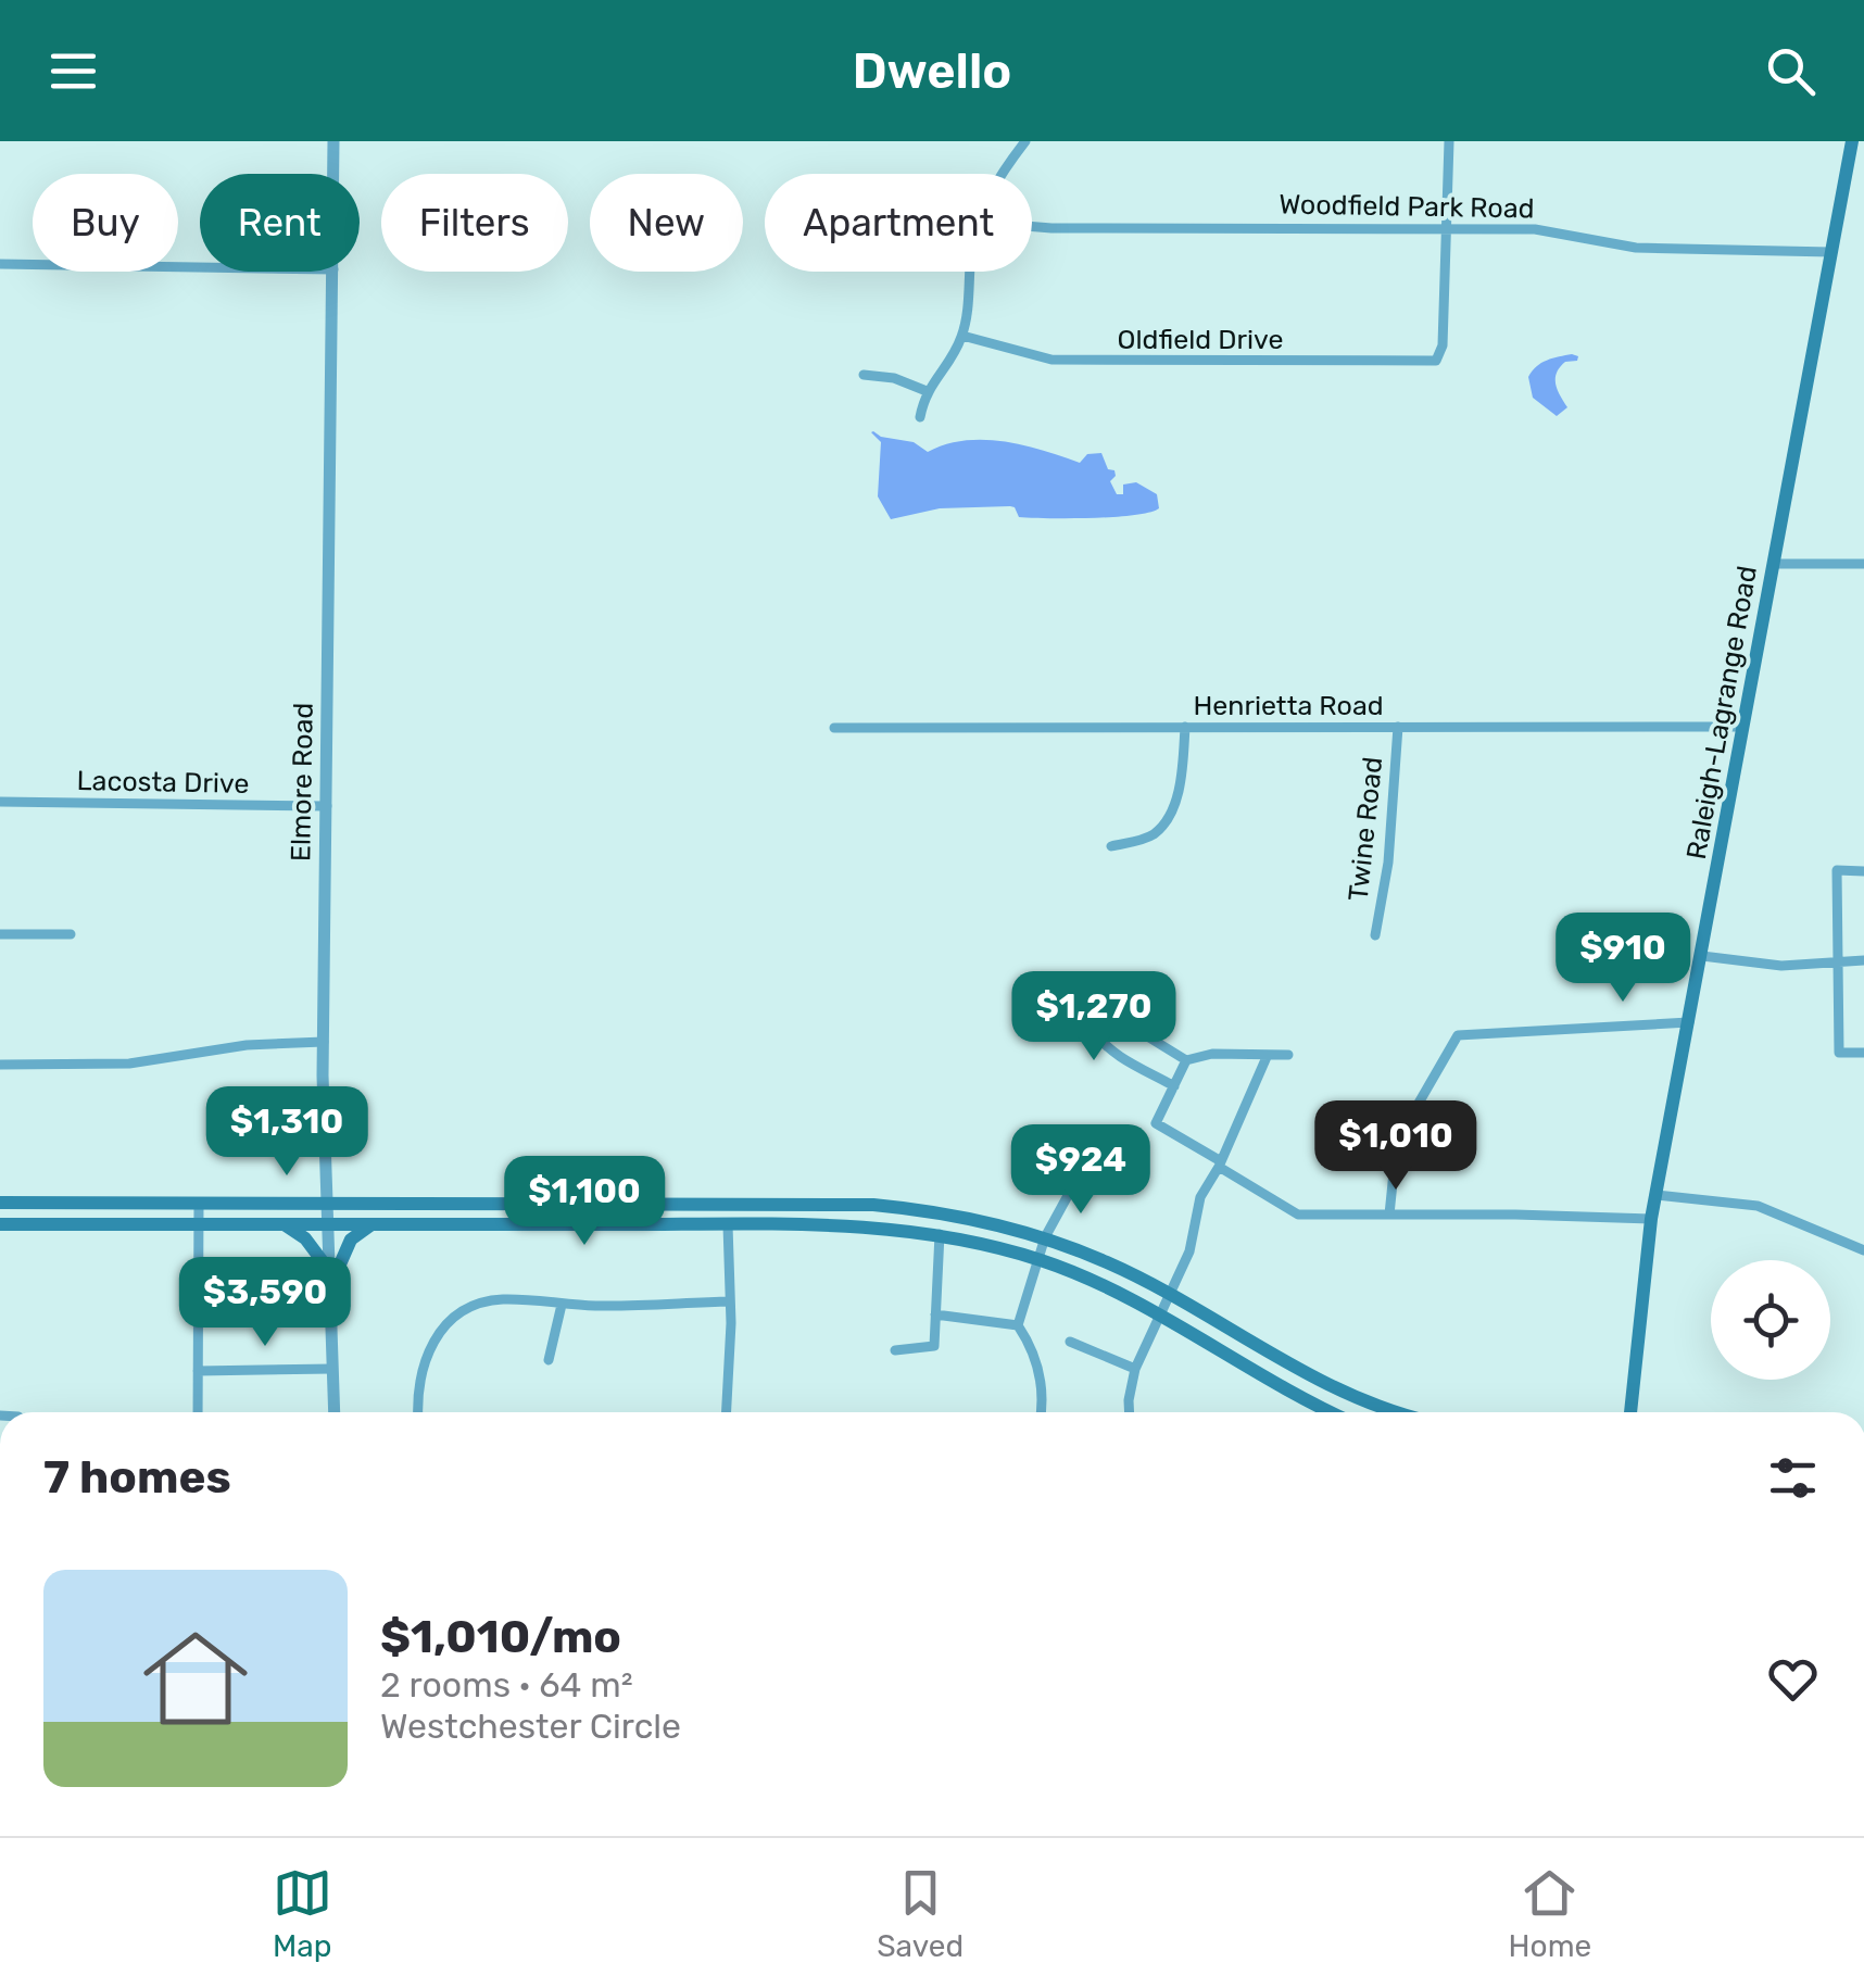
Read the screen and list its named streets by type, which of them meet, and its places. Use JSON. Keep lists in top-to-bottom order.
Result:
{
  "streets": {
    "main road": ["Raleigh-Lagrange Road"],
    "street": [
      "Woodfield Park Road",
      "Oldfield Drive",
      "Henrietta Road",
      "Lacosta Drive",
      "Elmore Road",
      "Twine Road"
    ]
  },
  "crossings": [
    ["Woodfield Park Road", "Oldfield Drive"],
    ["Woodfield Park Road", "Raleigh-Lagrange Road"],
    ["Henrietta Road", "Raleigh-Lagrange Road"],
    ["Henrietta Road", "Twine Road"],
    ["Lacosta Drive", "Elmore Road"]
  ],
  "page": {
    "header": "Dwello",
    "chip": [
      "Buy",
      "Rent",
      "Filters",
      "New",
      "Apartment"
    ],
    "price": [
      "$910",
      "$1,270",
      "$1,310",
      "$1,010",
      "$924",
      "$1,100",
      "$3,590"
    ],
    "heading": "7 homes",
    "list": [
      {
        "name": "$1,010/mo",
        "note": "2 rooms · 64 m² · Westchester Circle"
      }
    ],
    "tabs": ["Map", "Saved", "Home"]
  }
}
